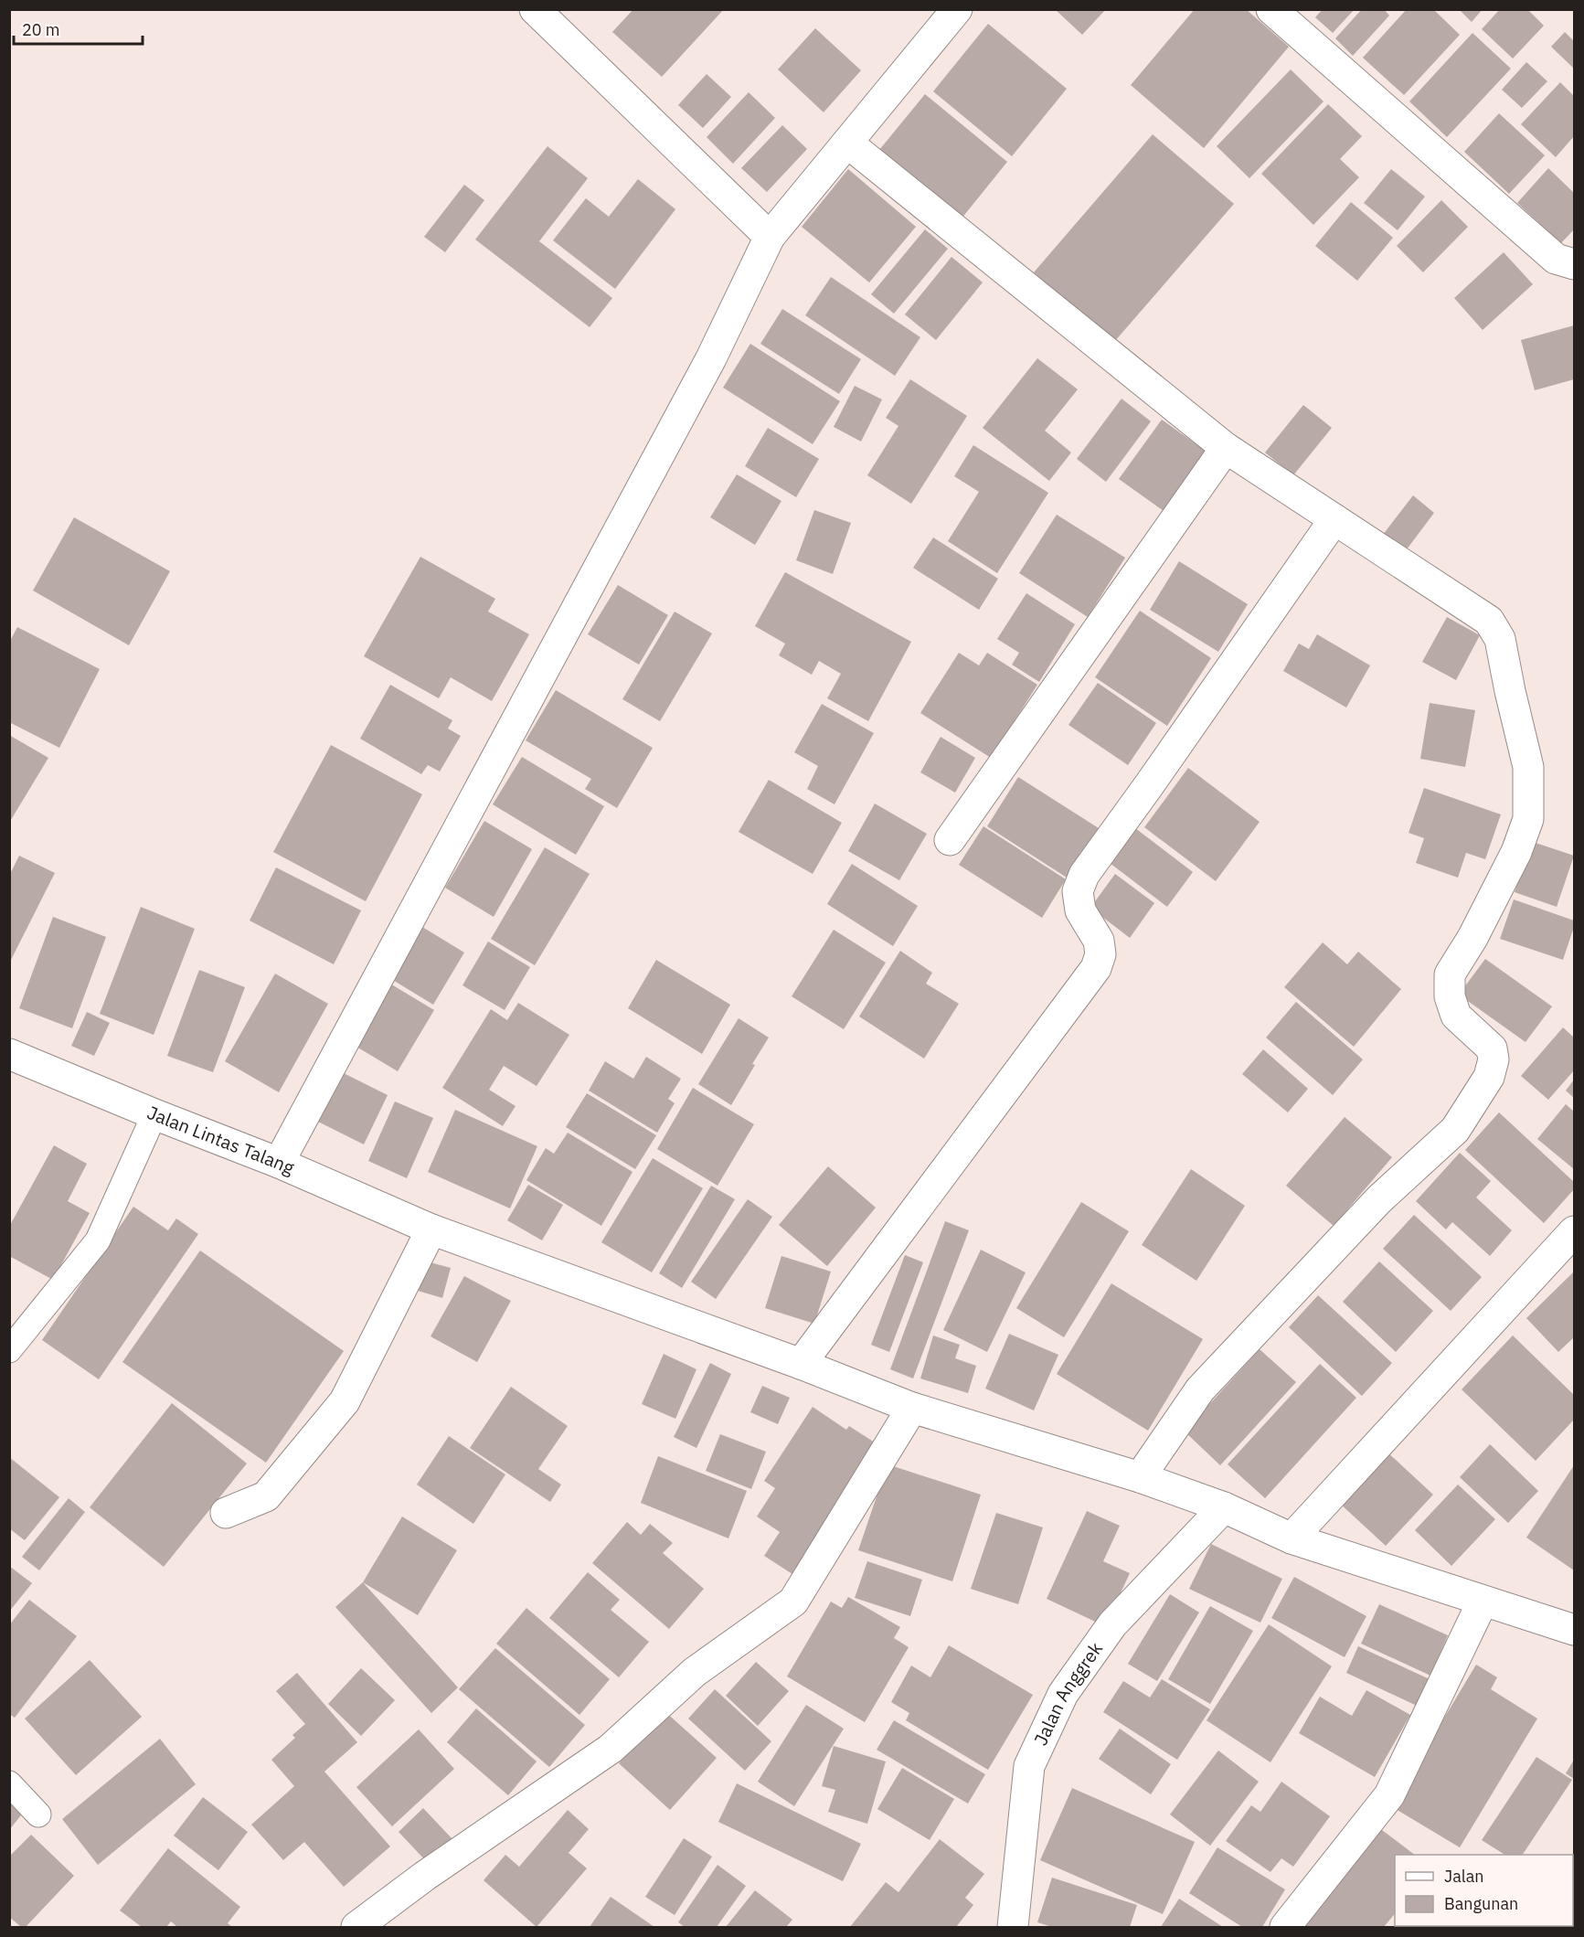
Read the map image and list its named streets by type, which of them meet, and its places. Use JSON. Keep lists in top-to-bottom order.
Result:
{
  "streets": {
    "street": ["Jalan Lintas Talang", "Jalan Anggrek"]
  },
  "crossings": [
    ["Jalan Lintas Talang", "Jalan Anggrek"]
  ],
  "legend": ["Jalan", "Bangunan"],
  "scale_bar": "20 m"
}
